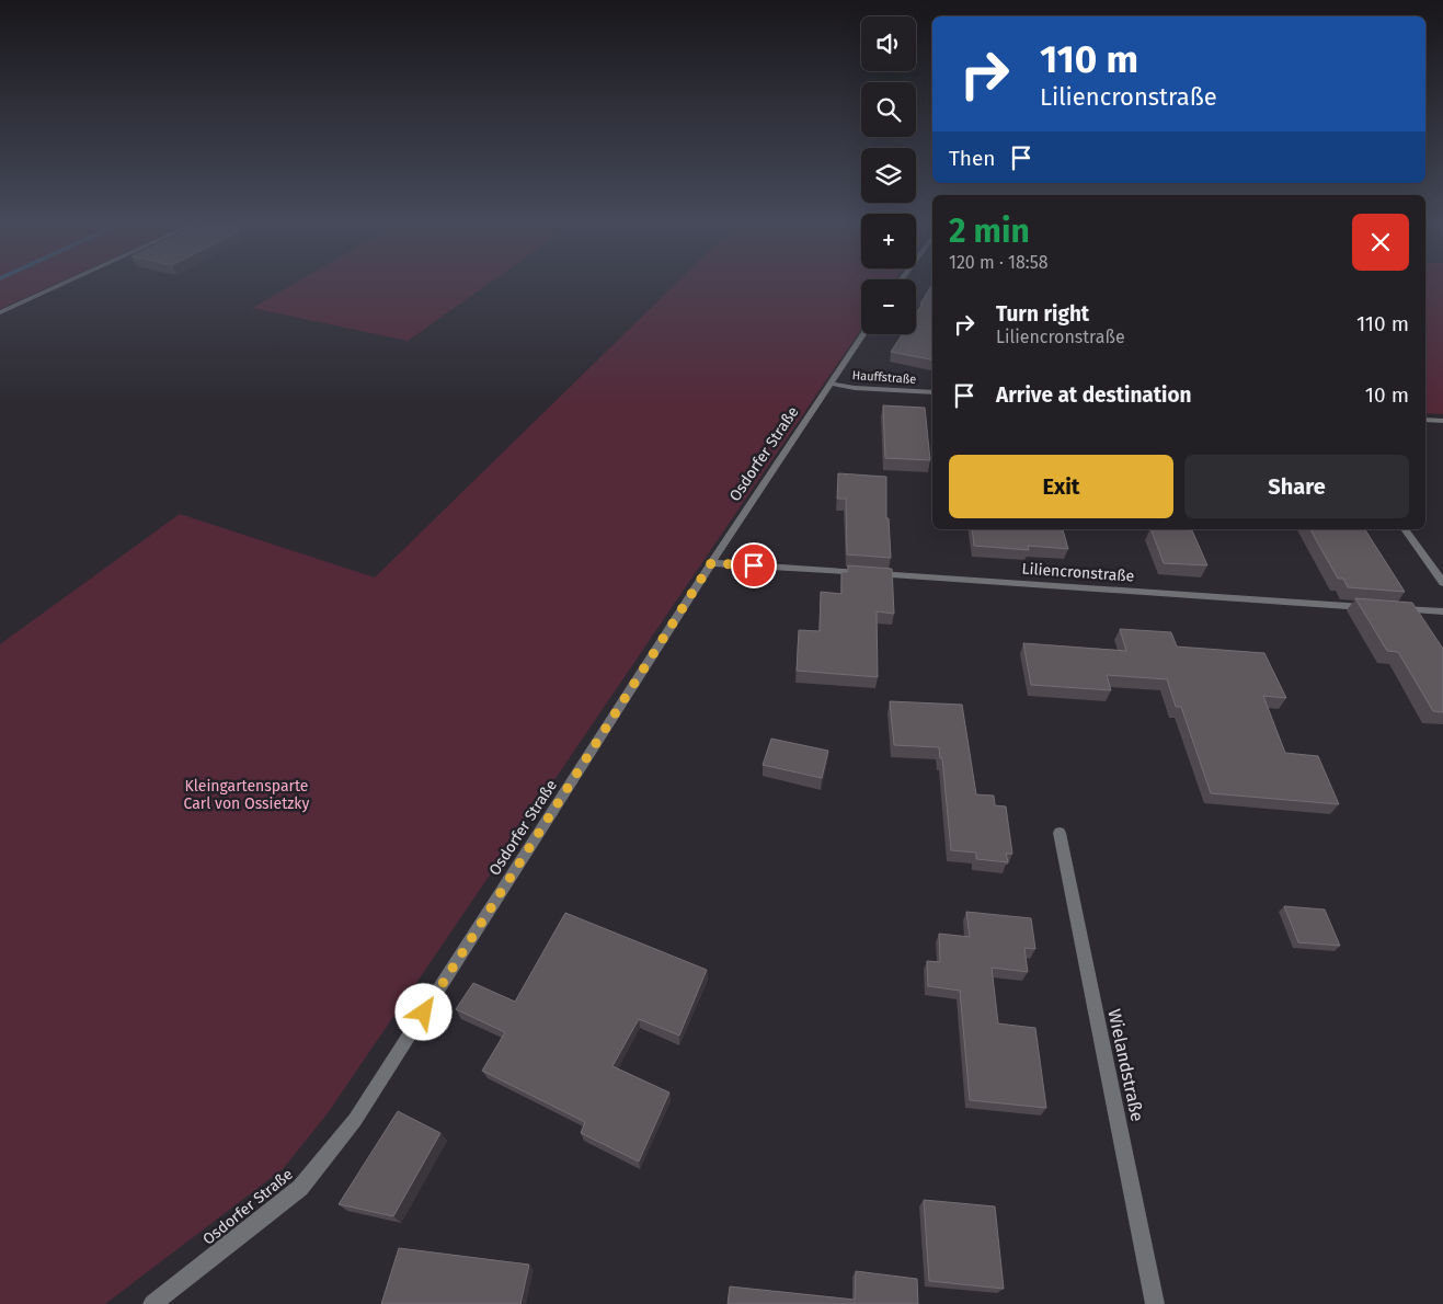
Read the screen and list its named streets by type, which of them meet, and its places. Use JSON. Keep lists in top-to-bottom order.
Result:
{
  "streets": {
    "street": [
      "Hauffstraße",
      "Osdorfer Straße",
      "Liliencronstraße",
      "Wielandstraße"
    ]
  },
  "crossings": [
    ["Hauffstraße", "Osdorfer Straße"],
    ["Osdorfer Straße", "Liliencronstraße"]
  ],
  "parks": ["Kleingartensparte Carl von Ossietzky"],
  "page": {
    "map_buttons": ["+", "−"],
    "turn": ["110 m", "Liliencronstraße"],
    "then": "Then",
    "heading": ["2 min", "120 m · 18:58"],
    "list": [
      {
        "name": "Turn right",
        "note": "Liliencronstraße",
        "value": "110 m"
      },
      {
        "name": "Arrive at destination",
        "value": "10 m"
      }
    ],
    "buttons": ["Exit", "Share"]
  }
}
